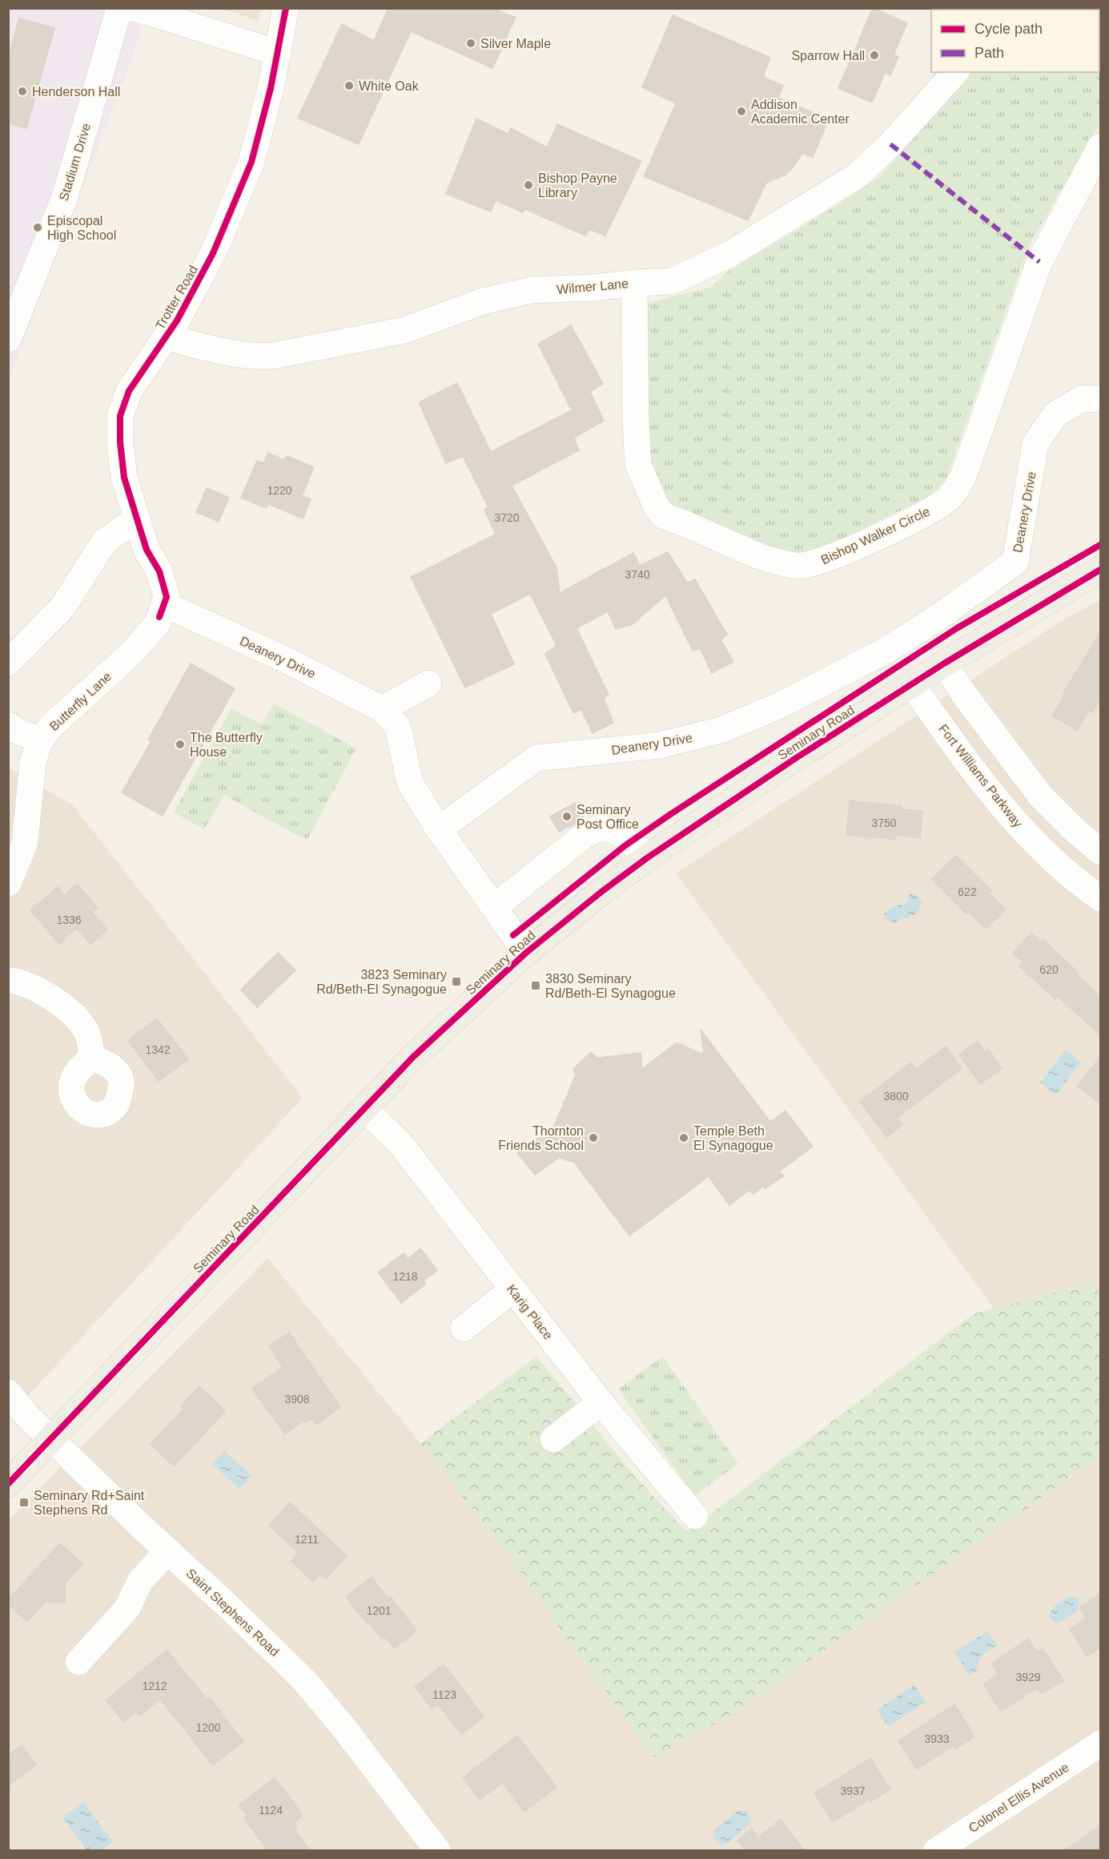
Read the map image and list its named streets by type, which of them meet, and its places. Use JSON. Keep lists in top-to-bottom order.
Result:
{
  "streets": {
    "main road": ["Seminary Road"],
    "street": [
      "Stadium Drive",
      "Wilmer Lane",
      "Trotter Road",
      "Deanery Drive",
      "Bishop Walker Circle",
      "Butterfly Lane",
      "Fort Williams Parkway",
      "Karig Place",
      "Saint Stephens Road",
      "Colonel Ellis Avenue"
    ]
  },
  "crossings": [
    ["Wilmer Lane", "Trotter Road"],
    ["Wilmer Lane", "Bishop Walker Circle"],
    ["Trotter Road", "Deanery Drive"],
    ["Trotter Road", "Butterfly Lane"],
    ["Deanery Drive", "Butterfly Lane"],
    ["Seminary Road", "Fort Williams Parkway"],
    ["Seminary Road", "Karig Place"],
    ["Seminary Road", "Saint Stephens Road"]
  ],
  "places": {
    "other": [
      "Silver Maple",
      "Sparrow Hall",
      "White Oak",
      "Henderson Hall",
      "Addison Academic Center",
      "Bishop Payne Library",
      "Episcopal High School",
      "The Butterfly House",
      "Seminary Post Office",
      "Thornton Friends School",
      "Temple Beth El Synagogue"
    ],
    "transit": ["3823 Seminary Rd/Beth-El Synagogue", "3830 Seminary Rd/Beth-El Synagogue", "Seminary Rd+Saint Stephens Rd"]
  },
  "house_numbers": [
    "1220",
    "3720",
    "3740",
    "3750",
    "622",
    "1336",
    "620",
    "1342",
    "3800",
    "1218",
    "3908",
    "1211",
    "1201",
    "3929",
    "1212",
    "1123",
    "1200",
    "3933",
    "3937",
    "1124"
  ],
  "legend": ["Cycle path", "Path"]
}
